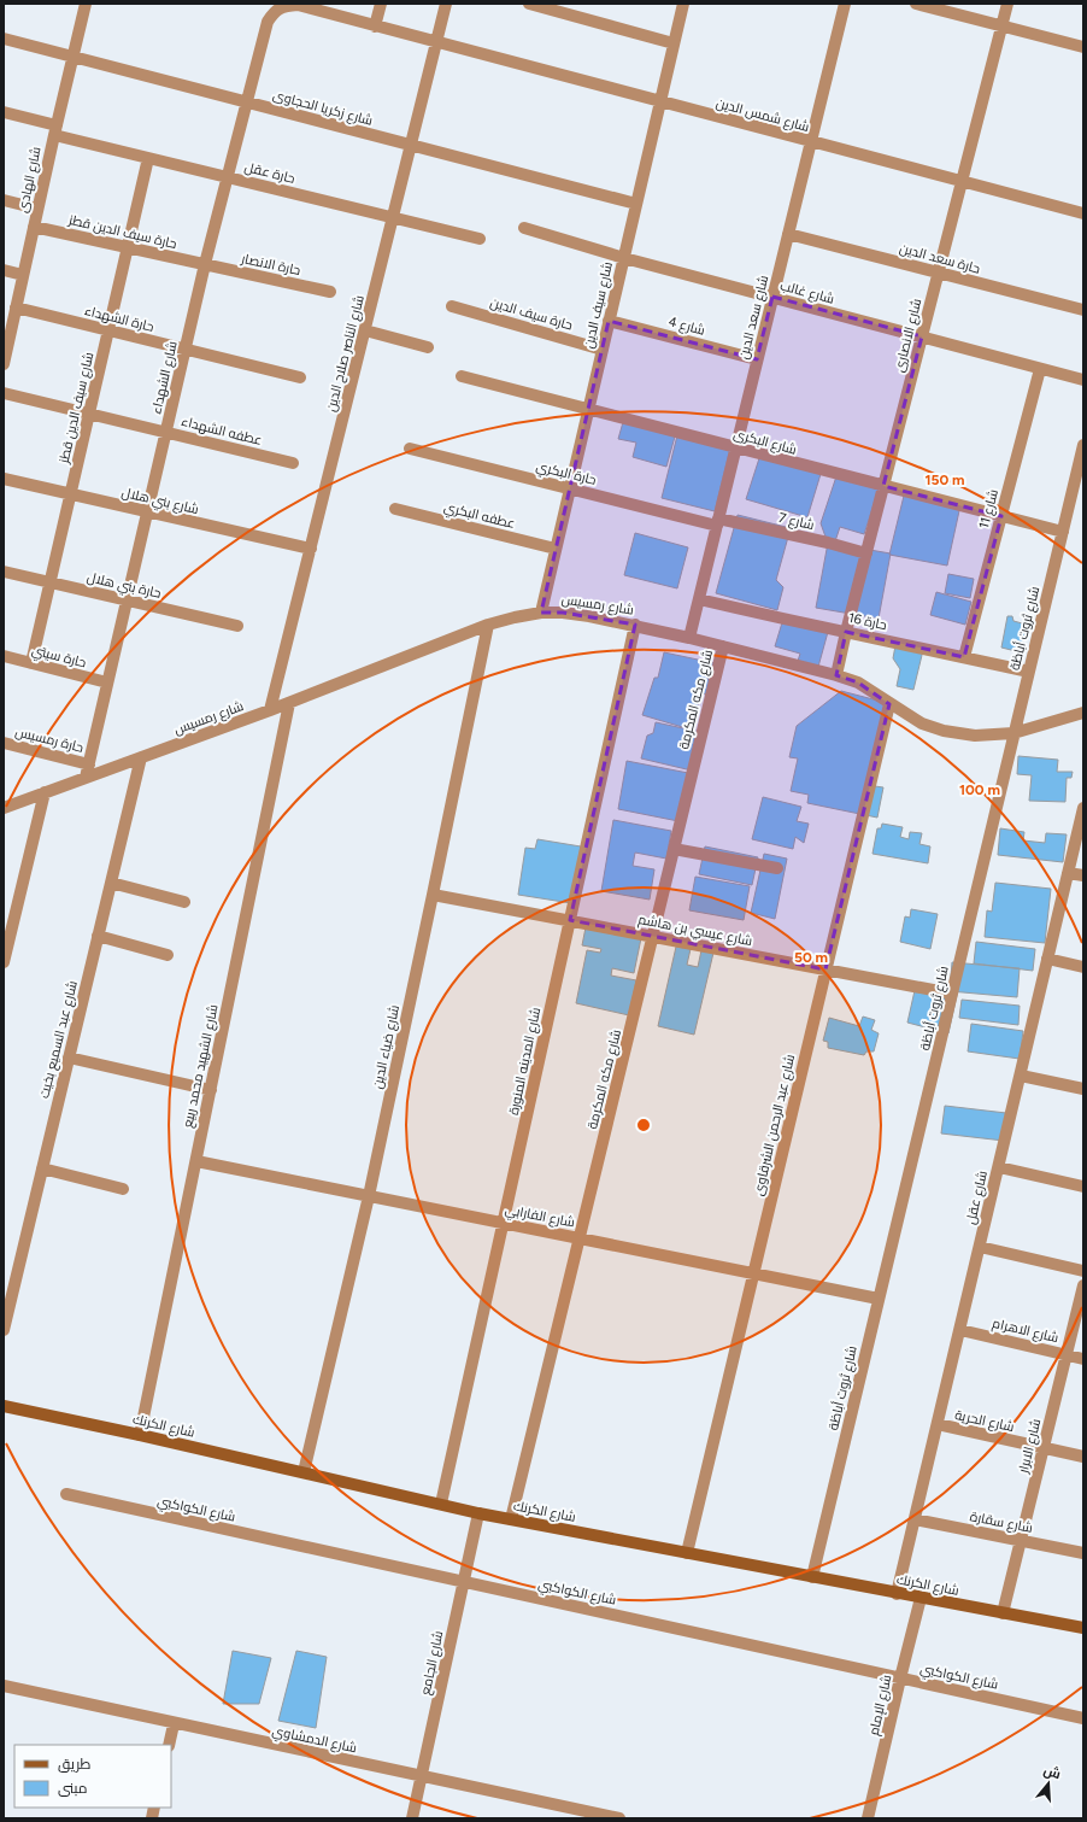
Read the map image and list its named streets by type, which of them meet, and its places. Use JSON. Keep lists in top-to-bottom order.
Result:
{
  "streets": {
    "street": [
      "شارع زكريا الحجاوى",
      "شارع شمس الدين",
      "حارة عقل",
      "شارع الهادى",
      "حارة سيف الدين قطز",
      "حارة سعد الدين",
      "حارة الانصار",
      "شارع غالب",
      "شارع سيف الدين",
      "حارة سيف الدين",
      "شارع سعد الدين",
      "حارة الشهداء",
      "شارع 4",
      "شارع الانصارى",
      "شارع الناصر صلاح الدين",
      "شارع الشهداء",
      "شارع سيف الدين قطز",
      "عطفه الشهداء",
      "شارع البكرى",
      "حارة البكري",
      "شارع بني هلال",
      "شارع 11",
      "عطفه البكري",
      "شارع 7",
      "حارة بني هلال",
      "شارع رمسيس",
      "حارة 16",
      "شارع ثروت أباظة",
      "حارة سيتي",
      "شارع مكه المكرمة",
      "حارة رمسيس",
      "شارع عيسي بن هاشم",
      "شارع عبد السميع بخيت",
      "شارع ضياء الدين",
      "شارع المدينه المنورة",
      "شارع الشهيد محمد ربيع",
      "شارع عبد الرحمن الشرقاوى",
      "شارع عقل",
      "شارع الفارابي",
      "شارع الاهرام",
      "شارع الحرية",
      "شارع الكرنك",
      "شارع الابرار",
      "شارع الكواكبي",
      "شارع سقارة",
      "شارع الجامع",
      "شارع الإمام",
      "شارع الدمشاوي"
    ]
  },
  "crossings": [
    ["شارع زكريا الحجاوى", "شارع الهادى"],
    ["شارع زكريا الحجاوى", "شارع سيف الدين"],
    ["شارع زكريا الحجاوى", "شارع الناصر صلاح الدين"],
    ["شارع زكريا الحجاوى", "شارع الشهداء"],
    ["شارع شمس الدين", "شارع سيف الدين"],
    ["شارع شمس الدين", "شارع سعد الدين"],
    ["شارع شمس الدين", "شارع الانصارى"],
    ["شارع شمس الدين", "شارع الناصر صلاح الدين"],
    ["شارع شمس الدين", "شارع الشهداء"],
    ["حارة عقل", "شارع الهادى"],
    ["حارة عقل", "شارع الناصر صلاح الدين"],
    ["حارة عقل", "شارع الشهداء"],
    ["حارة عقل", "شارع سيف الدين قطز"],
    ["شارع الهادى", "حارة سيف الدين قطز"],
    ["شارع الهادى", "حارة الشهداء"],
    ["حارة سيف الدين قطز", "حارة الانصار"],
    ["حارة سيف الدين قطز", "شارع الشهداء"],
    ["حارة سيف الدين قطز", "شارع سيف الدين قطز"],
    ["حارة سعد الدين", "شارع سعد الدين"],
    ["حارة سعد الدين", "شارع الانصارى"],
    ["حارة الانصار", "شارع الشهداء"],
    ["شارع غالب", "شارع سيف الدين"],
    ["شارع غالب", "شارع سعد الدين"],
    ["شارع غالب", "شارع الانصارى"],
    ["شارع غالب", "شارع 11"],
    ["شارع سيف الدين", "حارة سيف الدين"],
    ["شارع سيف الدين", "شارع 4"],
    ["شارع سيف الدين", "شارع البكرى"],
    ["شارع سيف الدين", "حارة البكري"],
    ["شارع سيف الدين", "عطفه البكري"],
    ["شارع سيف الدين", "شارع رمسيس"],
    ["شارع سعد الدين", "شارع 4"],
    ["شارع سعد الدين", "شارع البكرى"],
    ["شارع سعد الدين", "حارة البكري"],
    ["شارع سعد الدين", "شارع 7"],
    ["شارع سعد الدين", "شارع رمسيس"],
    ["شارع سعد الدين", "حارة 16"],
    ["حارة الشهداء", "شارع الشهداء"],
    ["حارة الشهداء", "شارع سيف الدين قطز"],
    ["شارع الانصارى", "شارع البكرى"],
    ["شارع الانصارى", "شارع 7"],
    ["شارع الانصارى", "شارع رمسيس"],
    ["شارع الانصارى", "حارة 16"],
    ["شارع الناصر صلاح الدين", "شارع بني هلال"],
    ["شارع الناصر صلاح الدين", "شارع رمسيس"],
    ["شارع الشهداء", "عطفه الشهداء"],
    ["شارع الشهداء", "شارع بني هلال"],
    ["شارع الشهداء", "حارة بني هلال"],
    ["شارع الشهداء", "شارع رمسيس"],
    ["شارع الشهداء", "حارة سيتي"],
    ["شارع الشهداء", "حارة رمسيس"],
    ["شارع سيف الدين قطز", "عطفه الشهداء"],
    ["شارع سيف الدين قطز", "شارع بني هلال"],
    ["شارع سيف الدين قطز", "حارة بني هلال"],
    ["شارع سيف الدين قطز", "حارة سيتي"],
    ["شارع البكرى", "شارع 11"],
    ["شارع البكرى", "شارع ثروت أباظة"],
    ["حارة البكري", "شارع 7"],
    ["شارع 11", "حارة 16"],
    ["شارع رمسيس", "شارع ثروت أباظة"],
    ["شارع رمسيس", "شارع مكه المكرمة"],
    ["شارع رمسيس", "شارع عبد السميع بخيت"],
    ["شارع رمسيس", "شارع ضياء الدين"],
    ["شارع رمسيس", "شارع المدينه المنورة"],
    ["شارع رمسيس", "شارع الشهيد محمد ربيع"],
    ["شارع رمسيس", "شارع عبد الرحمن الشرقاوى"],
    ["حارة 16", "شارع ثروت أباظة"],
    ["شارع ثروت أباظة", "شارع عيسي بن هاشم"],
    ["شارع ثروت أباظة", "شارع الفارابي"],
    ["شارع ثروت أباظة", "شارع الكرنك"],
    ["شارع مكه المكرمة", "شارع عيسي بن هاشم"],
    ["شارع مكه المكرمة", "شارع الفارابي"],
    ["شارع مكه المكرمة", "شارع الكرنك"],
    ["شارع عيسي بن هاشم", "شارع ضياء الدين"],
    ["شارع عيسي بن هاشم", "شارع المدينه المنورة"],
    ["شارع عيسي بن هاشم", "شارع عبد الرحمن الشرقاوى"],
    ["شارع ضياء الدين", "شارع الفارابي"],
    ["شارع ضياء الدين", "شارع الكرنك"],
    ["شارع المدينه المنورة", "شارع الفارابي"],
    ["شارع المدينه المنورة", "شارع الكرنك"],
    ["شارع الشهيد محمد ربيع", "شارع الفارابي"],
    ["شارع الشهيد محمد ربيع", "شارع الكرنك"],
    ["شارع عبد الرحمن الشرقاوى", "شارع الفارابي"],
    ["شارع عبد الرحمن الشرقاوى", "شارع الكرنك"],
    ["شارع عقل", "شارع الاهرام"],
    ["شارع عقل", "شارع الحرية"],
    ["شارع عقل", "شارع الكرنك"],
    ["شارع عقل", "شارع سقارة"],
    ["شارع الاهرام", "شارع الابرار"],
    ["شارع الحرية", "شارع الابرار"],
    ["شارع الكرنك", "شارع الابرار"],
    ["شارع الكرنك", "شارع الجامع"],
    ["شارع الكرنك", "شارع الإمام"],
    ["شارع الابرار", "شارع سقارة"],
    ["شارع الكواكبي", "شارع الجامع"],
    ["شارع الكواكبي", "شارع الإمام"],
    ["شارع الجامع", "شارع الدمشاوي"]
  ],
  "legend": ["طريق", "مبنى"],
  "north": "top",
  "rings": ["150 m", "100 m", "50 m"]
}
